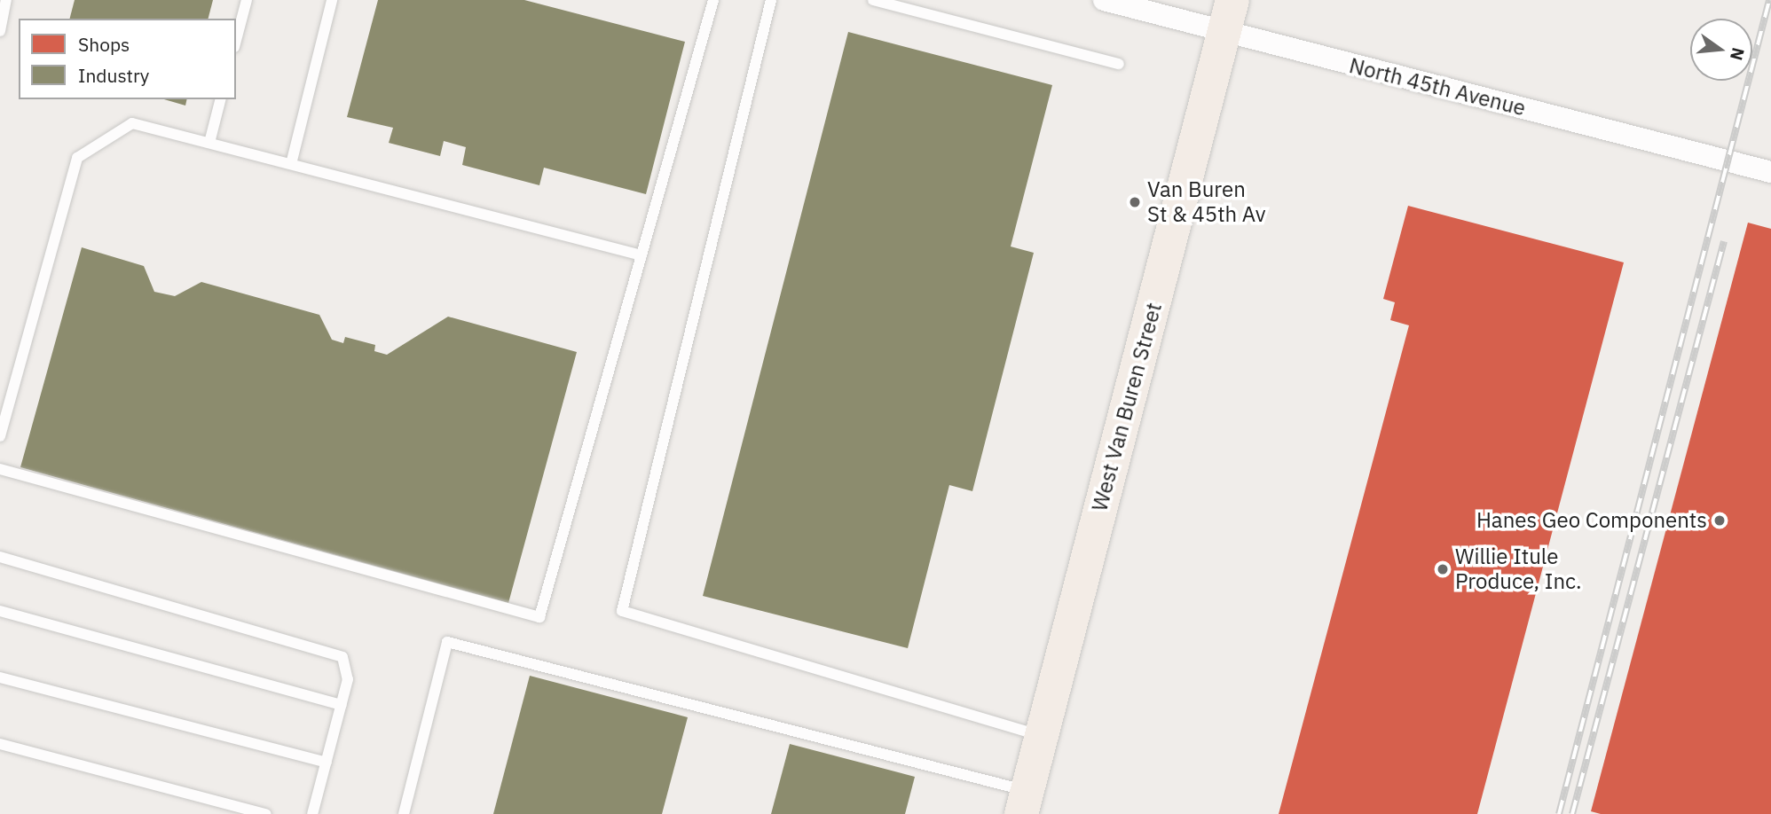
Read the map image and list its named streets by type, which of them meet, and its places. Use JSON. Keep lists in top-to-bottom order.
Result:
{
  "streets": {
    "main road": ["West Van Buren Street"],
    "street": ["North 45th Avenue"]
  },
  "crossings": [
    ["North 45th Avenue", "West Van Buren Street"]
  ],
  "places": ["Van Buren St & 45th Av", "Hanes Geo Components", "Willie Itule Produce, Inc."],
  "legend": ["Shops", "Industry"],
  "north": "right"
}
